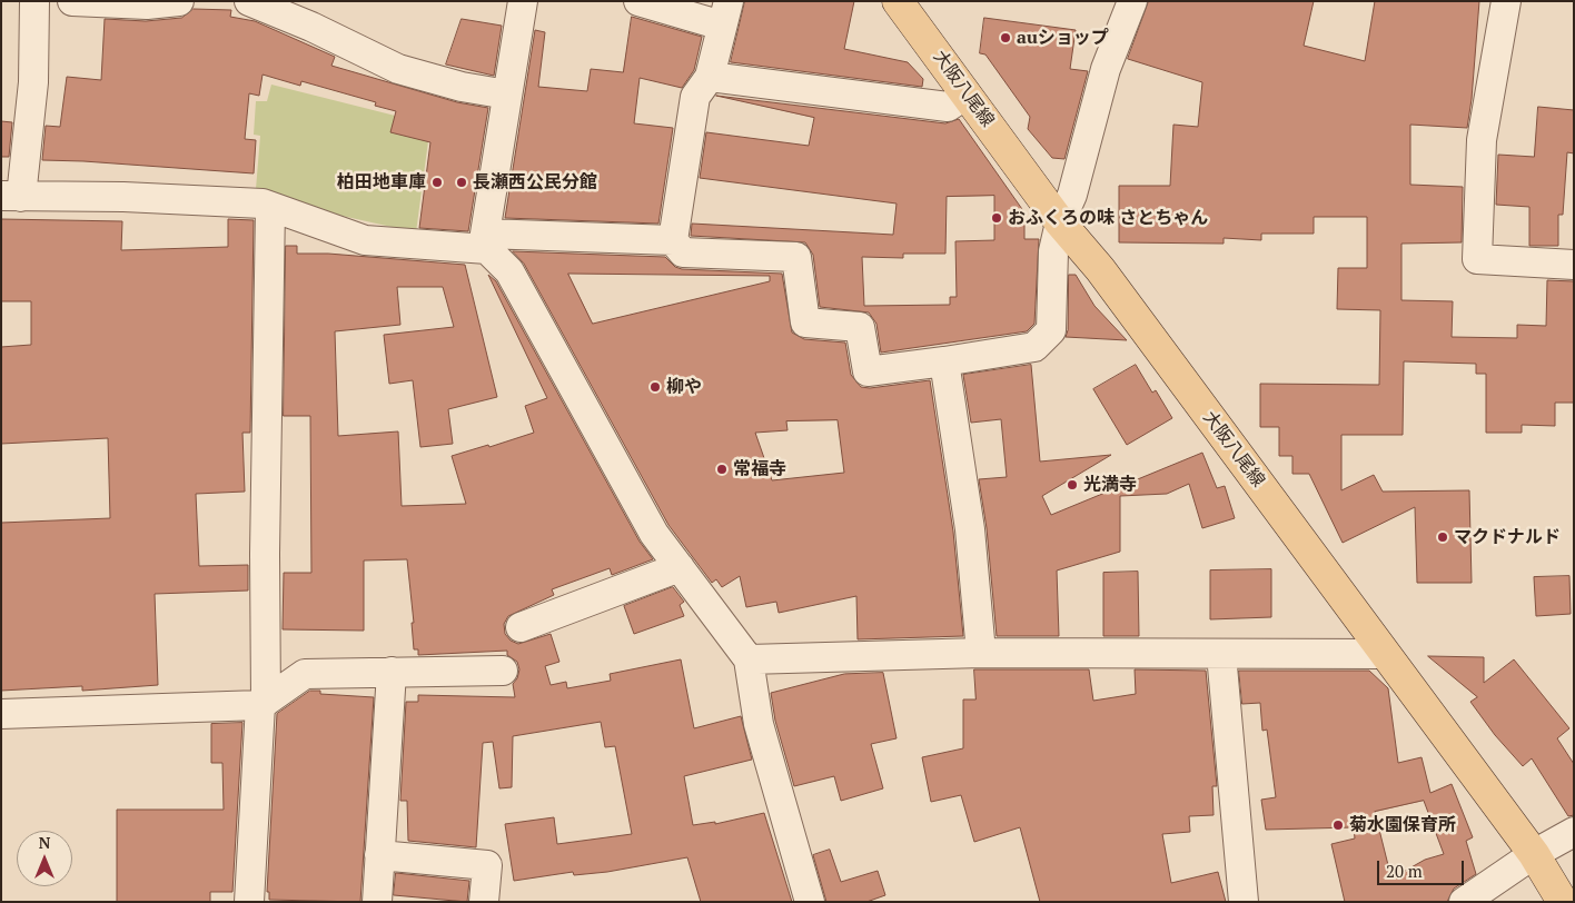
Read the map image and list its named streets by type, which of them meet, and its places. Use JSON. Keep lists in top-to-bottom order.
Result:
{
  "streets": {
    "main road": ["大阪八尾線"]
  },
  "places": [
    "auショップ",
    "柏田地車庫",
    "長瀬西公民分館",
    "おふくろの味 さとちゃん",
    "柳や",
    "常福寺",
    "光満寺",
    "マクドナルド",
    "菊水園保育所"
  ],
  "scale_bar": "20 m",
  "north": "top"
}
